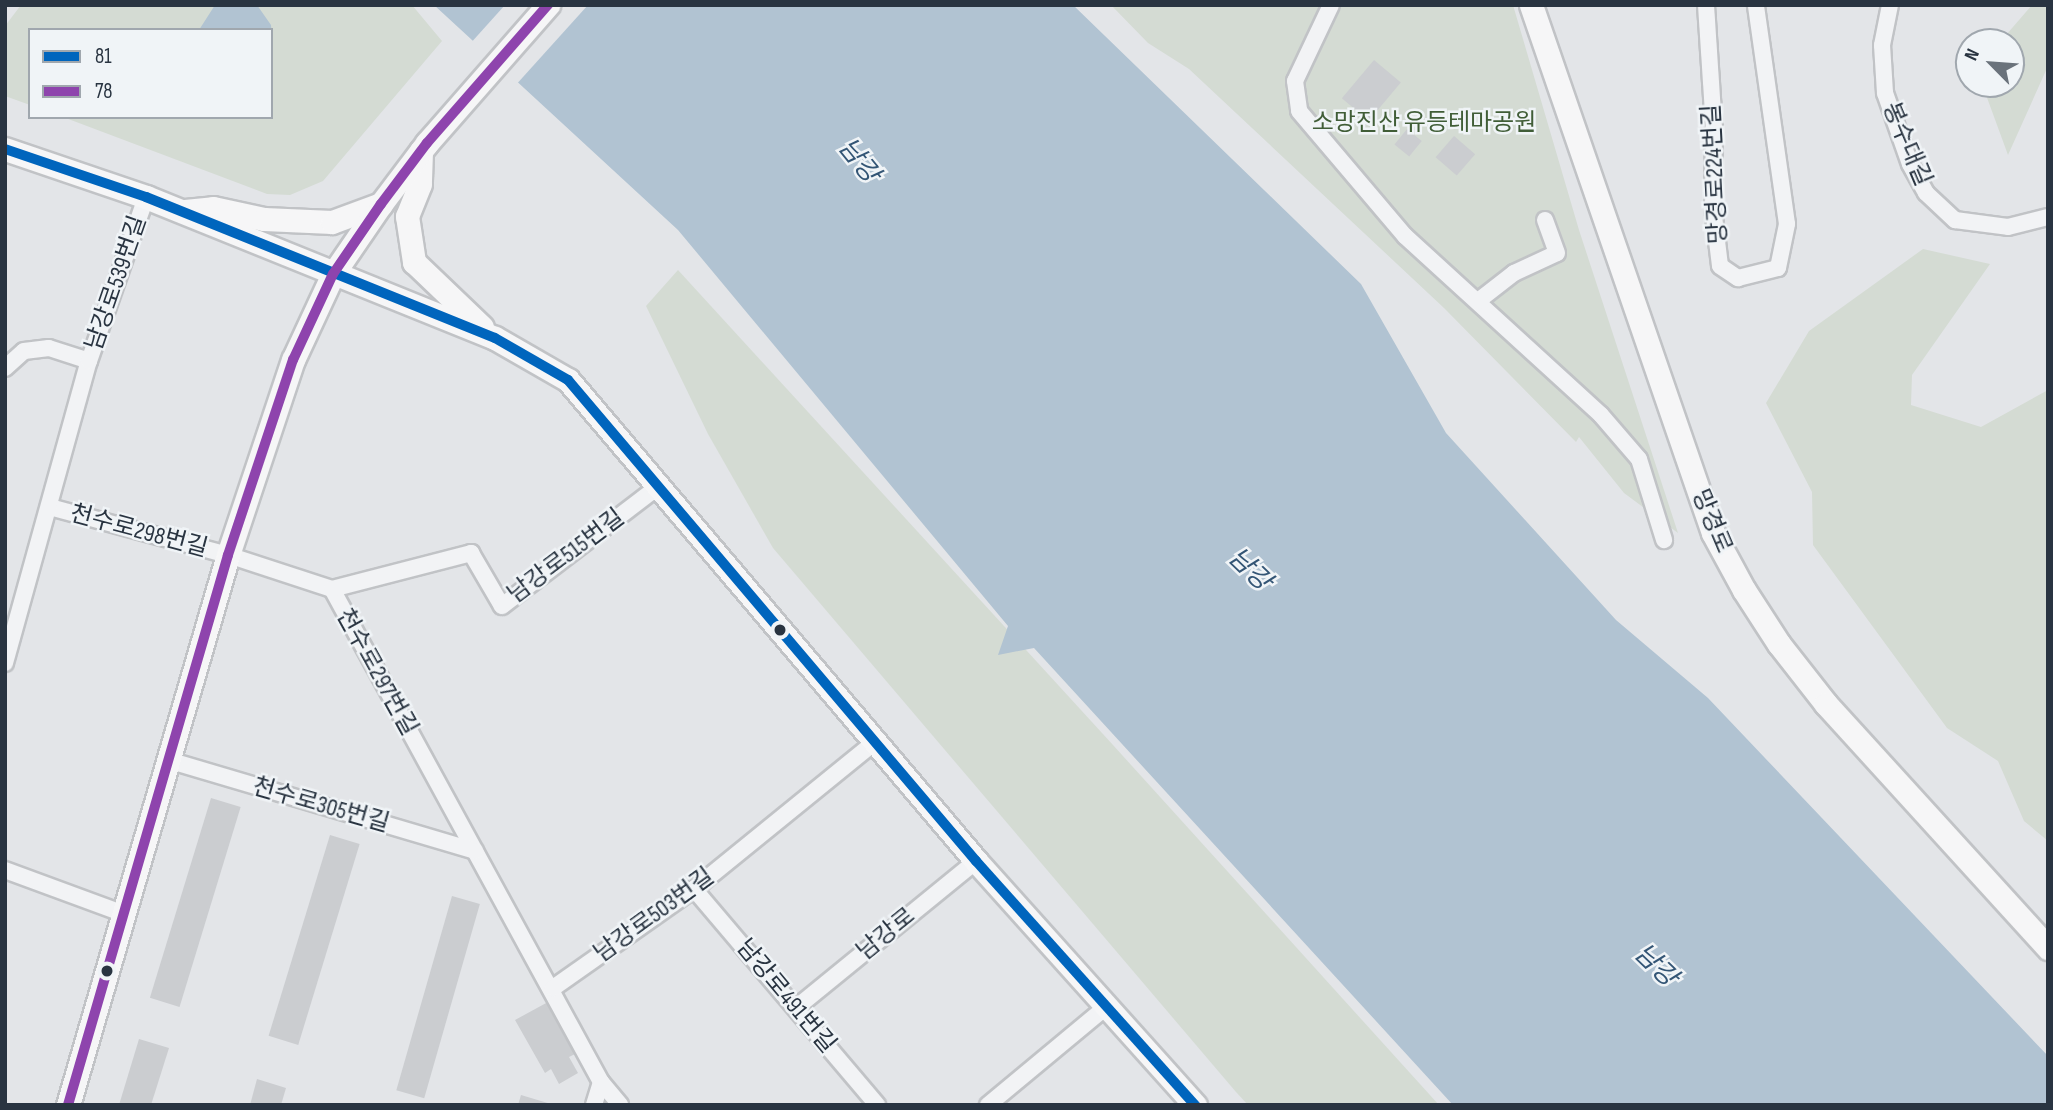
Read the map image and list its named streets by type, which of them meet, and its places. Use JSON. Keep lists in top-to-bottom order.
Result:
{
  "streets": {
    "street": [
      "봉수대길",
      "망경로224번길",
      "남강로539번길",
      "망경로",
      "천수로298번길",
      "남강로515번길",
      "천수로297번길",
      "천수로305번길",
      "남강로503번길",
      "남강로",
      "남강로491번길"
    ]
  },
  "crossings": [
    ["남강로539번길", "천수로298번길"],
    ["천수로298번길", "천수로297번길"],
    ["남강로515번길", "천수로297번길"],
    ["천수로297번길", "천수로305번길"],
    ["남강로503번길", "남강로491번길"],
    ["남강로", "남강로491번길"]
  ],
  "water": ["남강"],
  "parks": ["소망진산 유등테마공원"],
  "lines": ["transit line 78", "transit line 81"],
  "legend": ["81", "78"],
  "north": "top left"
}
